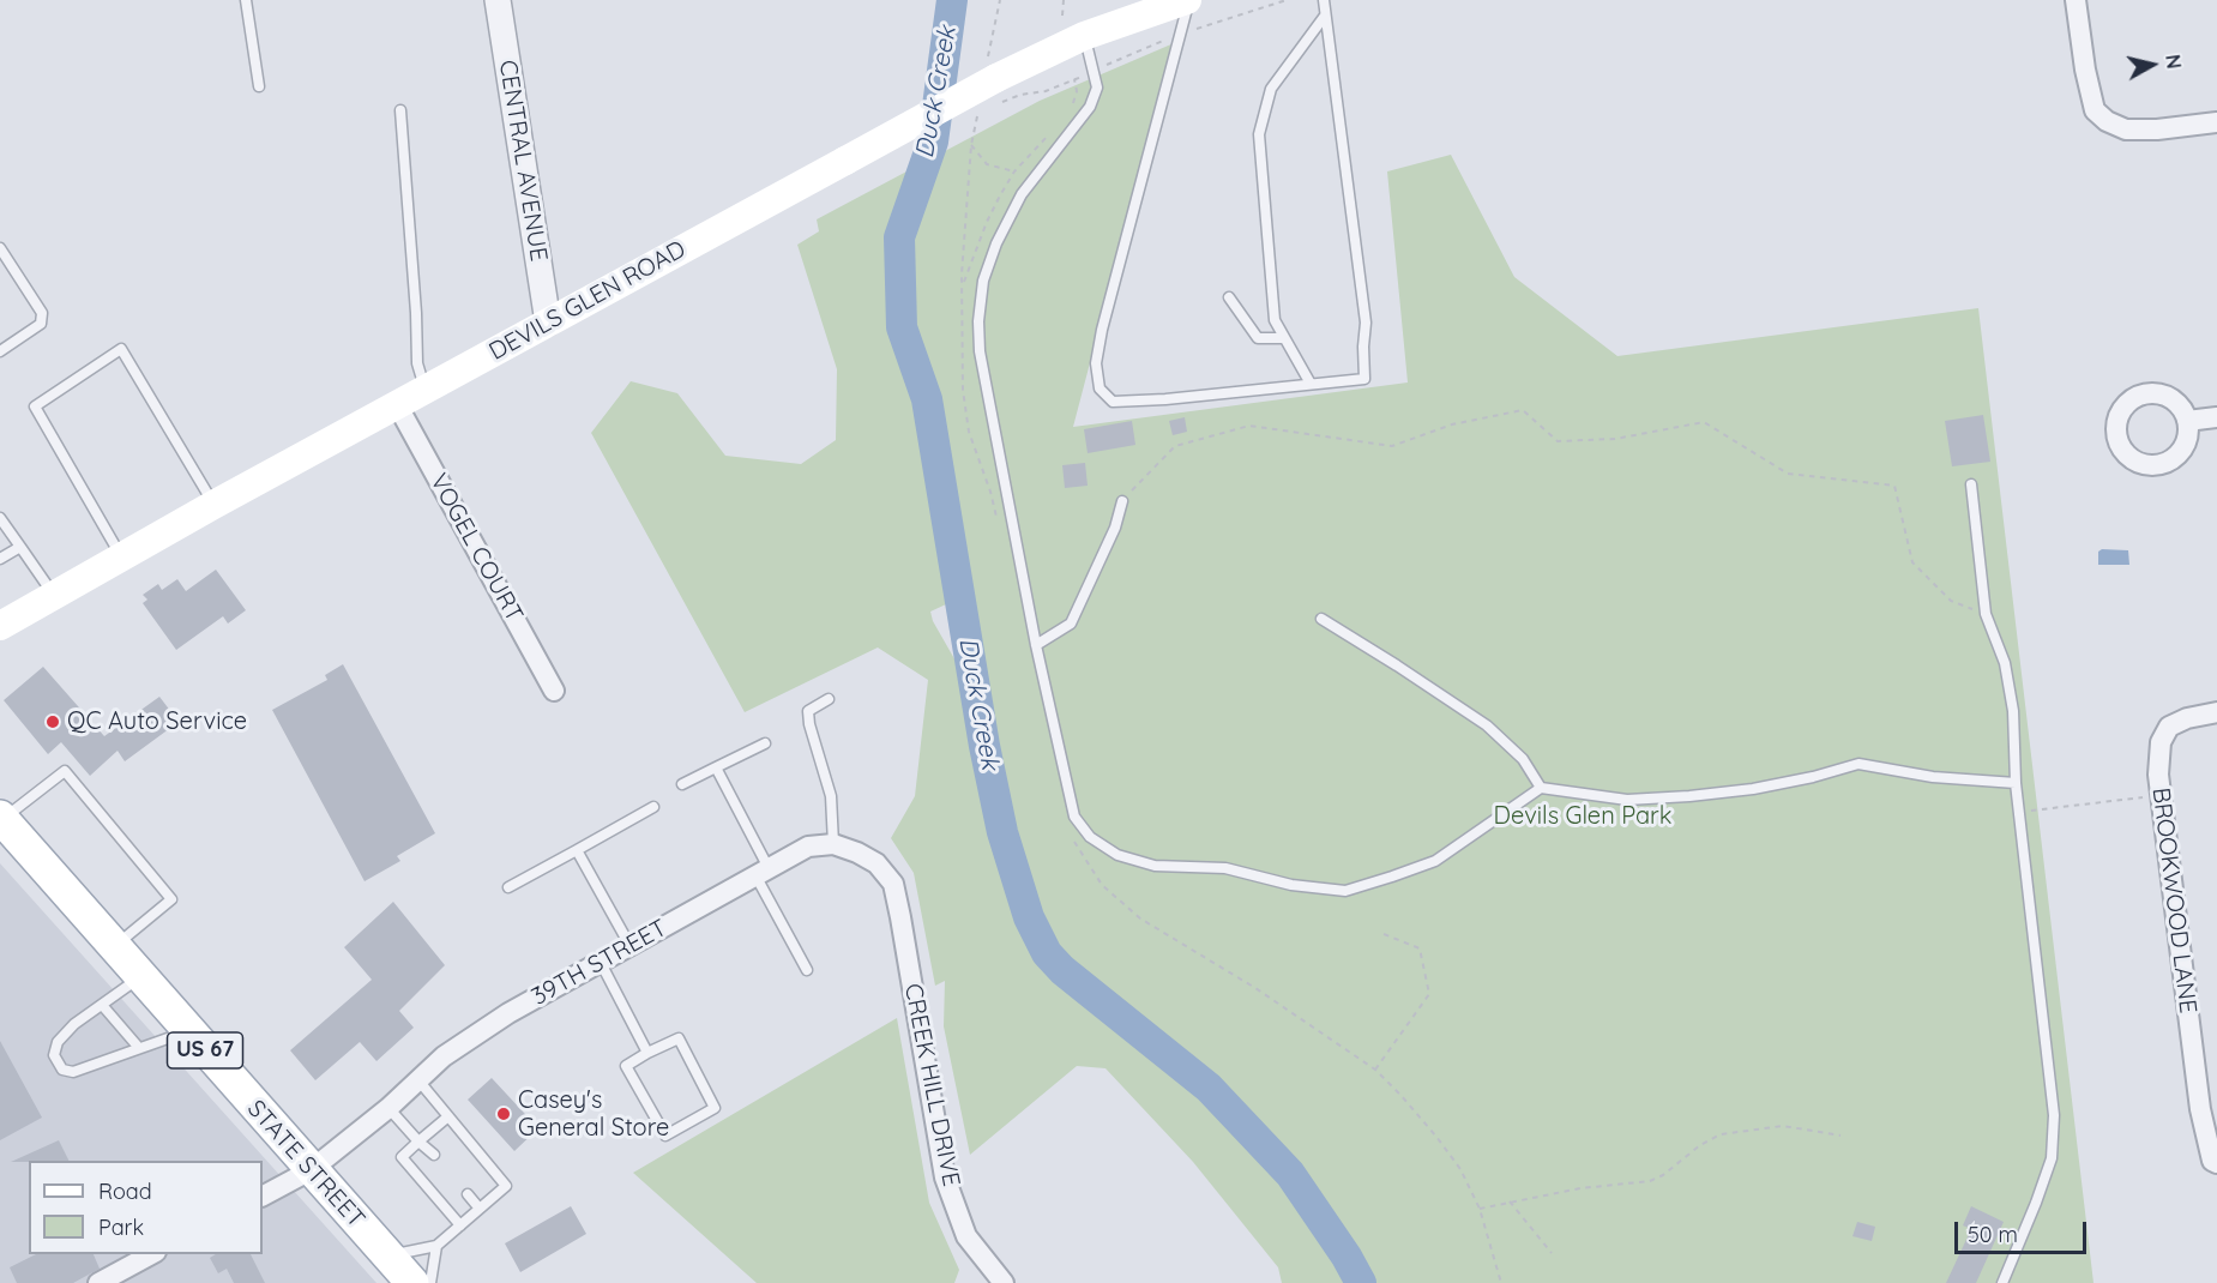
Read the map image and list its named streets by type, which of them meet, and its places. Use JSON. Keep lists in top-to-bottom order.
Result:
{
  "streets": {
    "main road": ["DEVILS GLEN ROAD", "US 67", "STATE STREET"],
    "street": [
      "CENTRAL AVENUE",
      "VOGEL COURT",
      "BROOKWOOD LANE",
      "39TH STREET",
      "CREEK HILL DRIVE"
    ]
  },
  "crossings": [
    ["CENTRAL AVENUE", "DEVILS GLEN ROAD"],
    ["DEVILS GLEN ROAD", "VOGEL COURT"],
    ["39TH STREET", "CREEK HILL DRIVE"],
    ["39TH STREET", "STATE STREET"]
  ],
  "water": ["Duck Creek"],
  "parks": ["Devils Glen Park"],
  "places": ["QC Auto Service", "Casey's General Store"],
  "legend": ["Road", "Park"],
  "scale_bar": "50 m",
  "north": "right"
}
